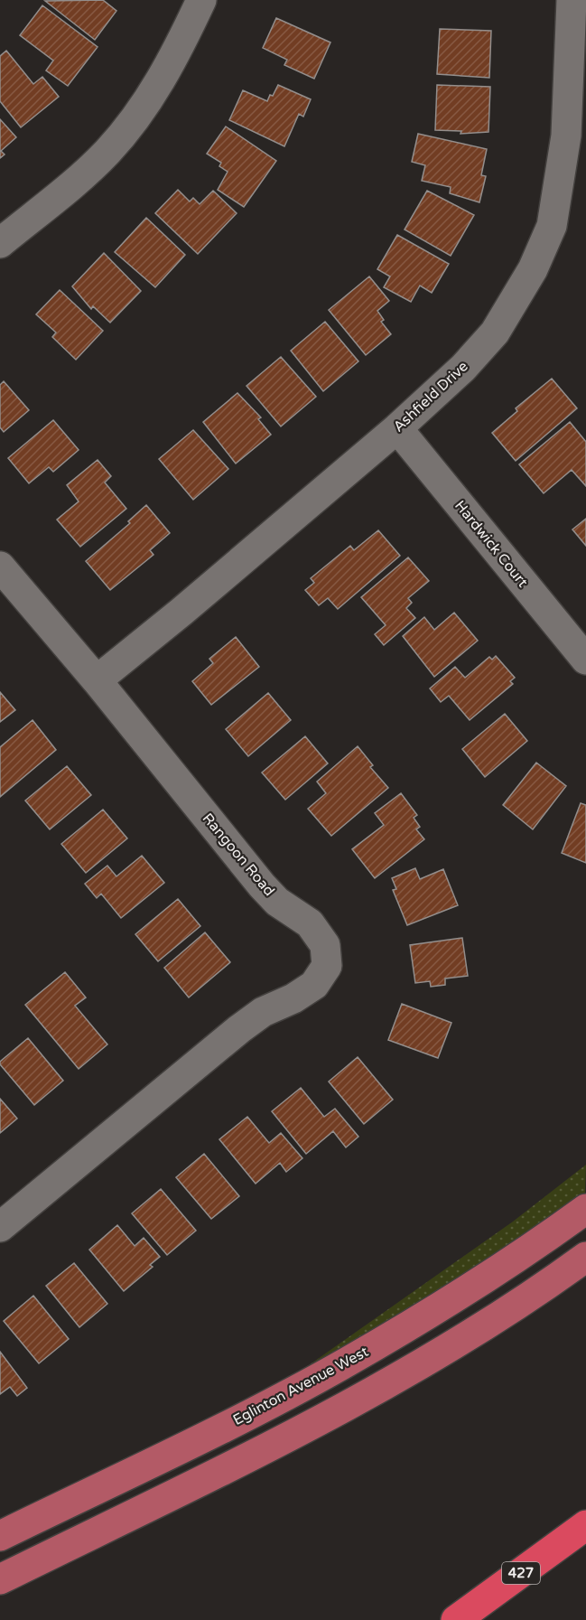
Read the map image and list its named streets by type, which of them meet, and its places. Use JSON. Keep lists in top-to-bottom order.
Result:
{
  "streets": {
    "highway": ["427"],
    "main road": ["Eglinton Avenue West"],
    "street": ["Ashfield Drive", "Hardwick Court", "Rangoon Road"]
  },
  "crossings": [
    ["Ashfield Drive", "Hardwick Court"],
    ["Ashfield Drive", "Rangoon Road"]
  ]
}
